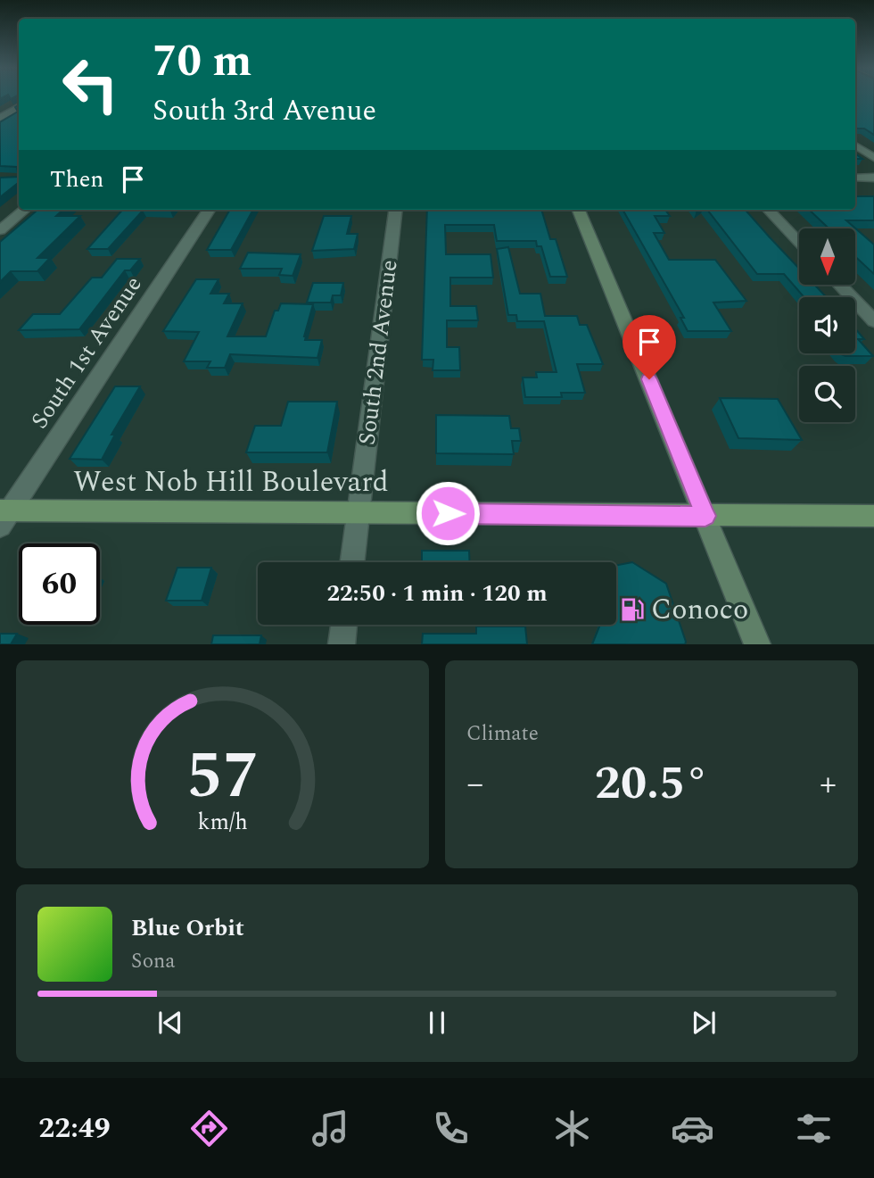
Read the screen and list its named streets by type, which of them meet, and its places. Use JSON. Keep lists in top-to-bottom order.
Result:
{
  "streets": {
    "main road": ["West Nob Hill Boulevard"],
    "street": ["South 1st Avenue", "South 2nd Avenue"]
  },
  "crossings": [
    ["South 1st Avenue", "West Nob Hill Boulevard"],
    ["South 2nd Avenue", "West Nob Hill Boulevard"]
  ],
  "places": {
    "fuel station": ["Conoco"]
  },
  "north": "bottom",
  "page": {
    "turn": ["70 m", "South 3rd Avenue"],
    "then": "Then",
    "limit": "60",
    "trip": "22:50 · 1 min · 120 m",
    "tile": "Climate",
    "heat": ["−", "20.5°", "+"],
    "song": ["Blue Orbit", "Sona"],
    "tabs": "22:49",
    "gauge": ["57", "km/h"]
  }
}
